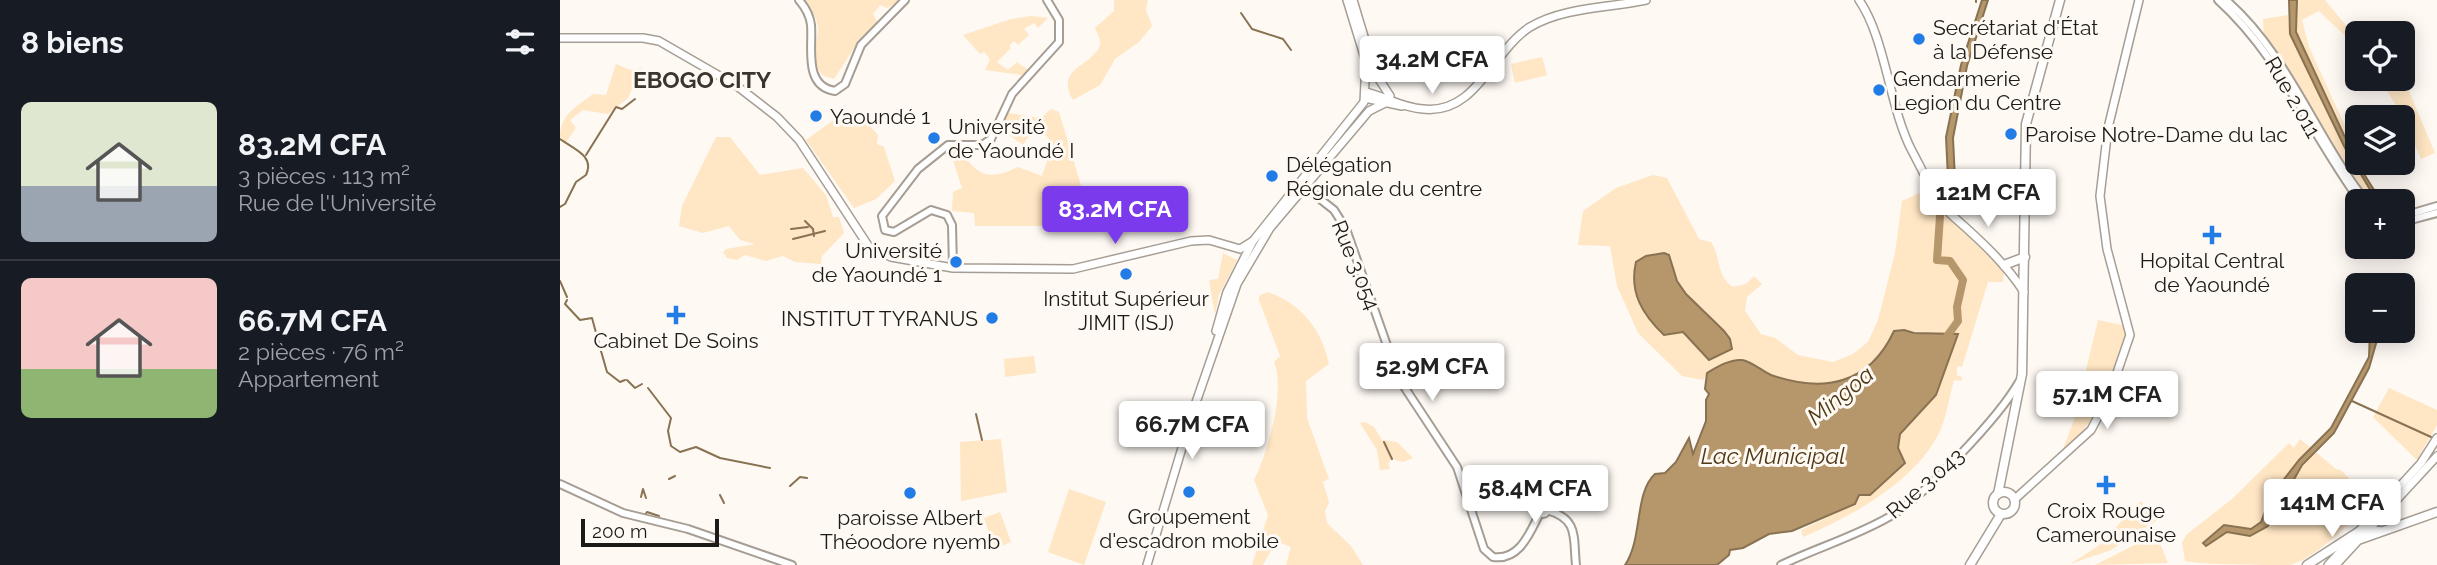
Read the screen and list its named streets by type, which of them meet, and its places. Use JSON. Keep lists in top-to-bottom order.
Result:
{
  "streets": {
    "street": ["Rue 2.011", "Rue 3.054", "Rue 3.043"]
  },
  "districts": ["EBOGO CITY"],
  "water": ["Mingoa", "Lac Municipal"],
  "places": {
    "other": [
      "Secrétariat d'État à la Défense",
      "Gendarmerie Legion du Centre",
      "Yaoundé 1",
      "Paroise Notre-Dame du lac",
      "Université de Yaoundé I",
      "Délégation Régionale du centre",
      "Université de Yaoundé 1",
      "Institut Supérieur JIMIT (ISJ)",
      "INSTITUT TYRANUS",
      "Groupement d'escadron mobile",
      "paroisse Albert Théoodore nyemb"
    ],
    "health": ["Hopital Central de Yaoundé", "Cabinet De Soins", "Croix Rouge Camerounaise"]
  },
  "scale_bar": "200 m",
  "page": {
    "heading": "8 biens",
    "map_buttons": ["+", "−"],
    "price": [
      "34.2M CFA",
      "121M CFA",
      "83.2M CFA",
      "52.9M CFA",
      "57.1M CFA",
      "66.7M CFA",
      "58.4M CFA",
      "141M CFA"
    ],
    "list": [
      {
        "name": "83.2M CFA",
        "note": "3 pièces · 113 m² · Rue de l'Université"
      },
      {
        "name": "66.7M CFA",
        "note": "2 pièces · 76 m² · Appartement"
      }
    ],
    "scale": "200 m"
  }
}
